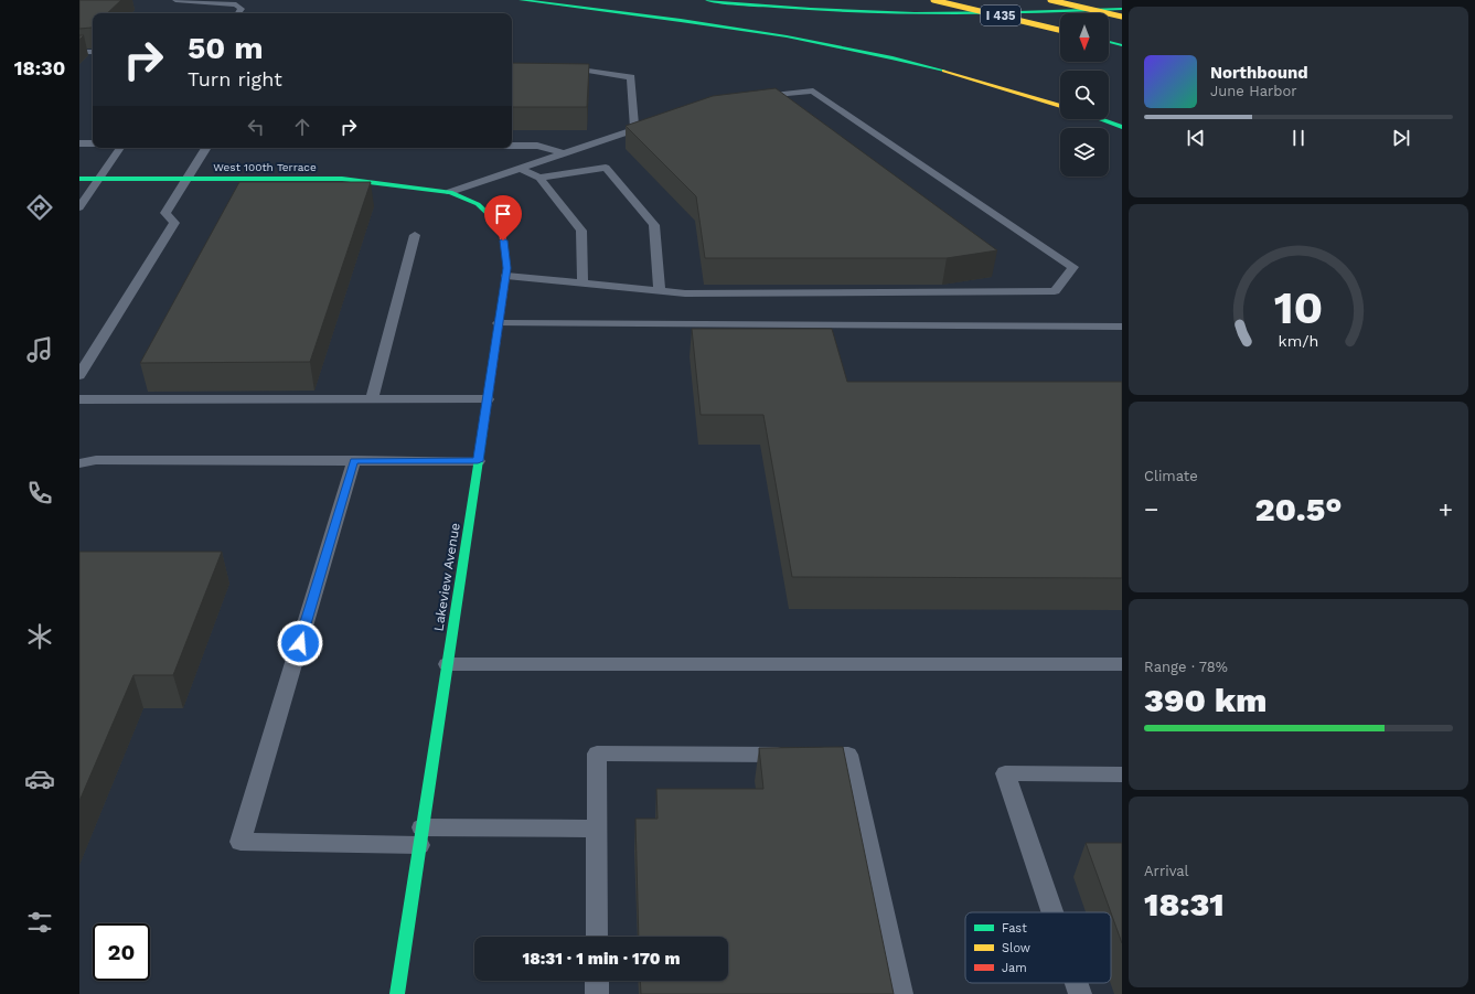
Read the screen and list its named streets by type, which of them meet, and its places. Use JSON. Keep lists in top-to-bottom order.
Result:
{
  "streets": {
    "main road": ["I 435", "West 100th Terrace", "Lakeview Avenue"]
  },
  "crossings": [
    ["West 100th Terrace", "Lakeview Avenue"]
  ],
  "legend": ["Fast", "Slow", "Jam"],
  "north": "bottom",
  "page": {
    "tabs": "18:30",
    "turn": ["50 m", "Turn right"],
    "song": ["Northbound", "June Harbor"],
    "tile": [
      "Climate",
      ["Range · 78%", "390 km"],
      ["Arrival", "18:31"]
    ],
    "heat": ["−", "20.5°", "+"],
    "limit": "20",
    "trip": "18:31 · 1 min · 170 m",
    "gauge": ["10", "km/h"]
  }
}
